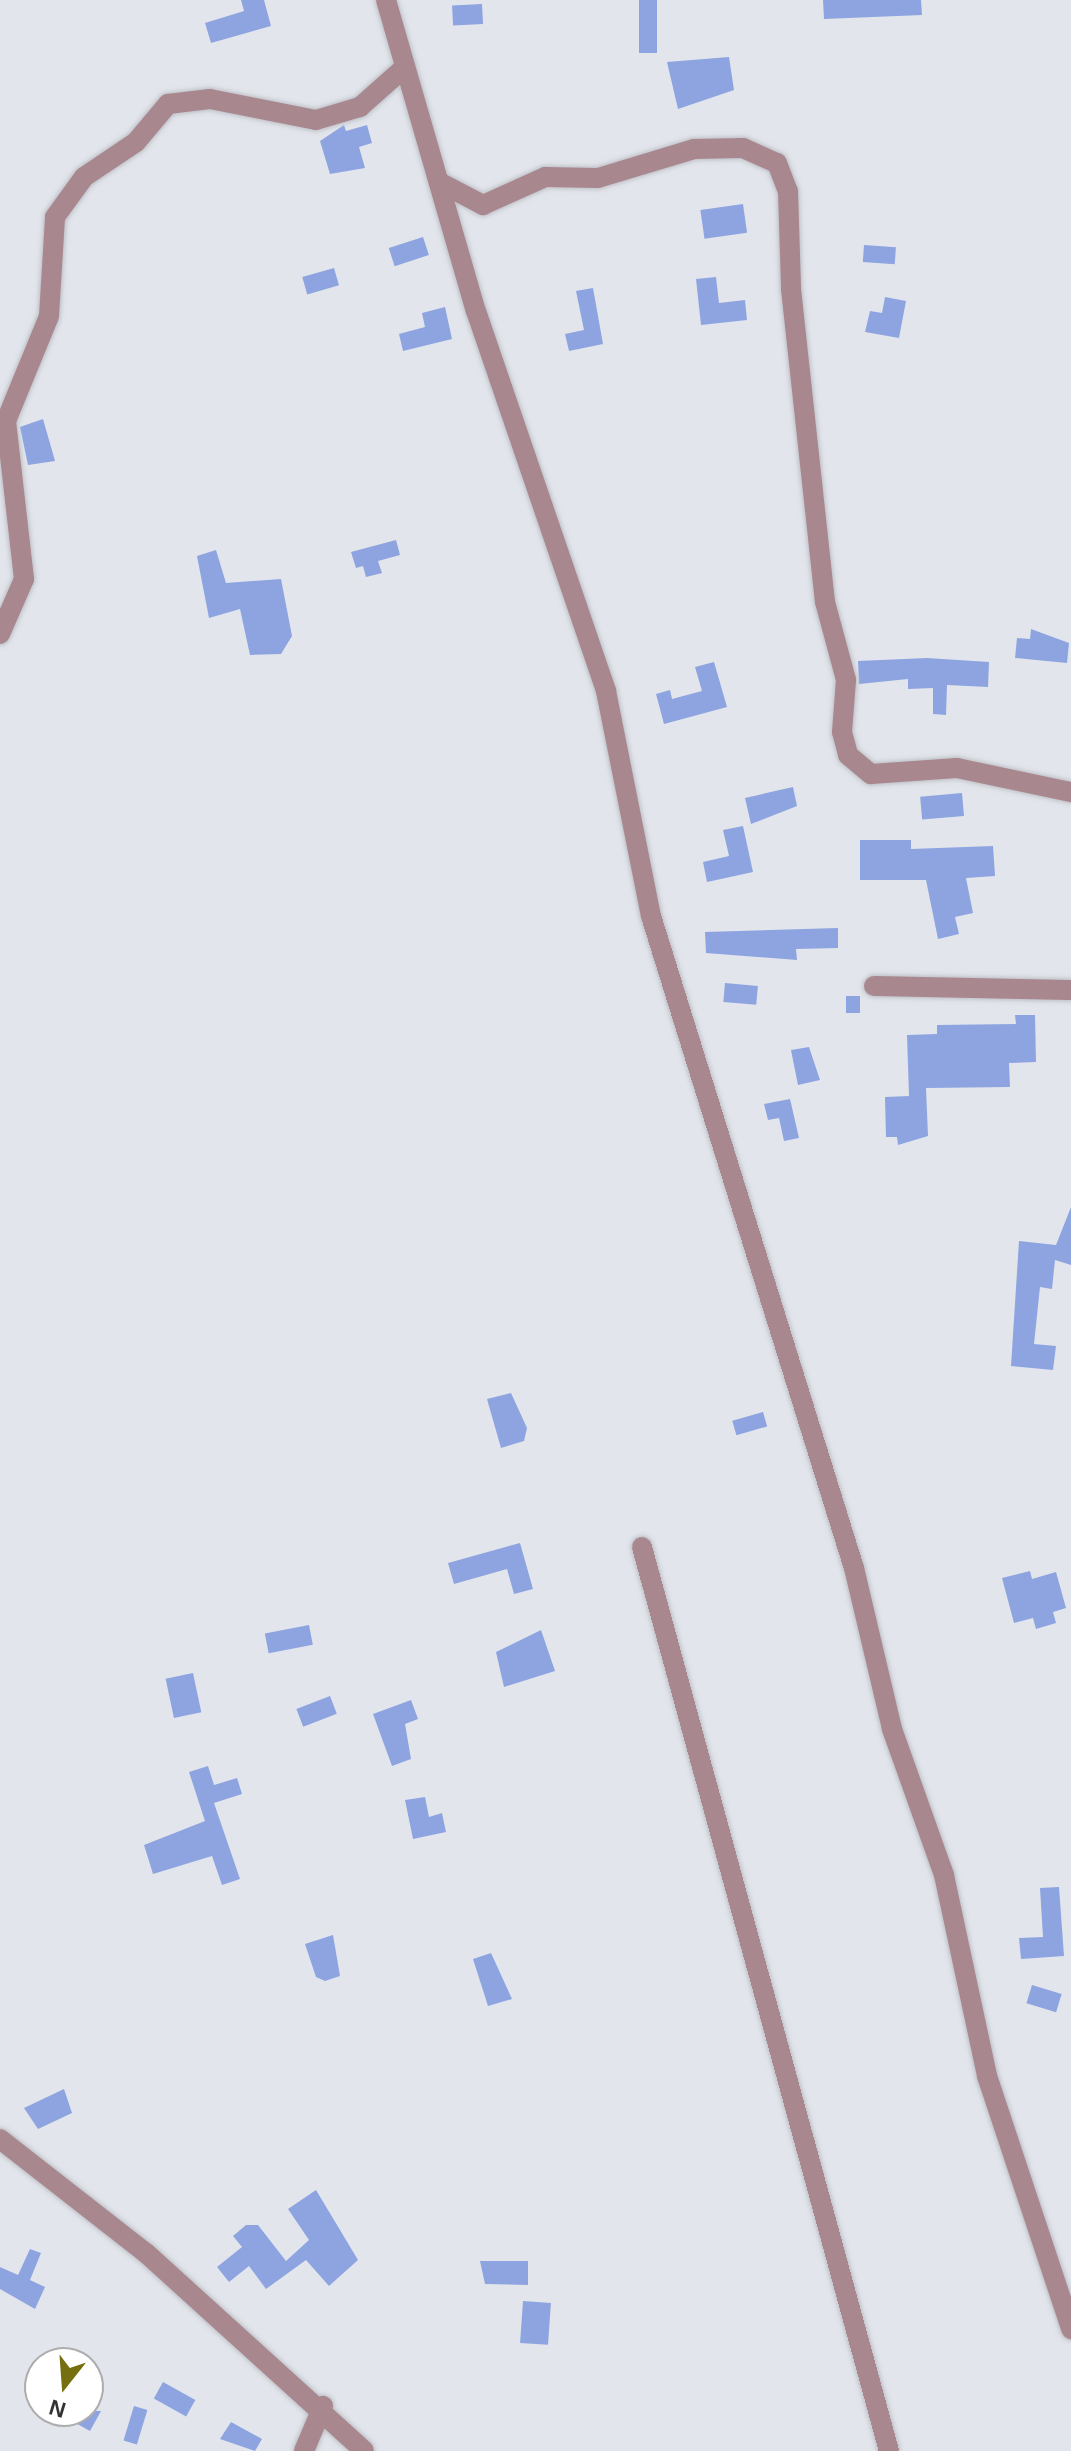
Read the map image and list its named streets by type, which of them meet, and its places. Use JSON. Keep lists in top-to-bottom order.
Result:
{
  "north": "bottom"
}
